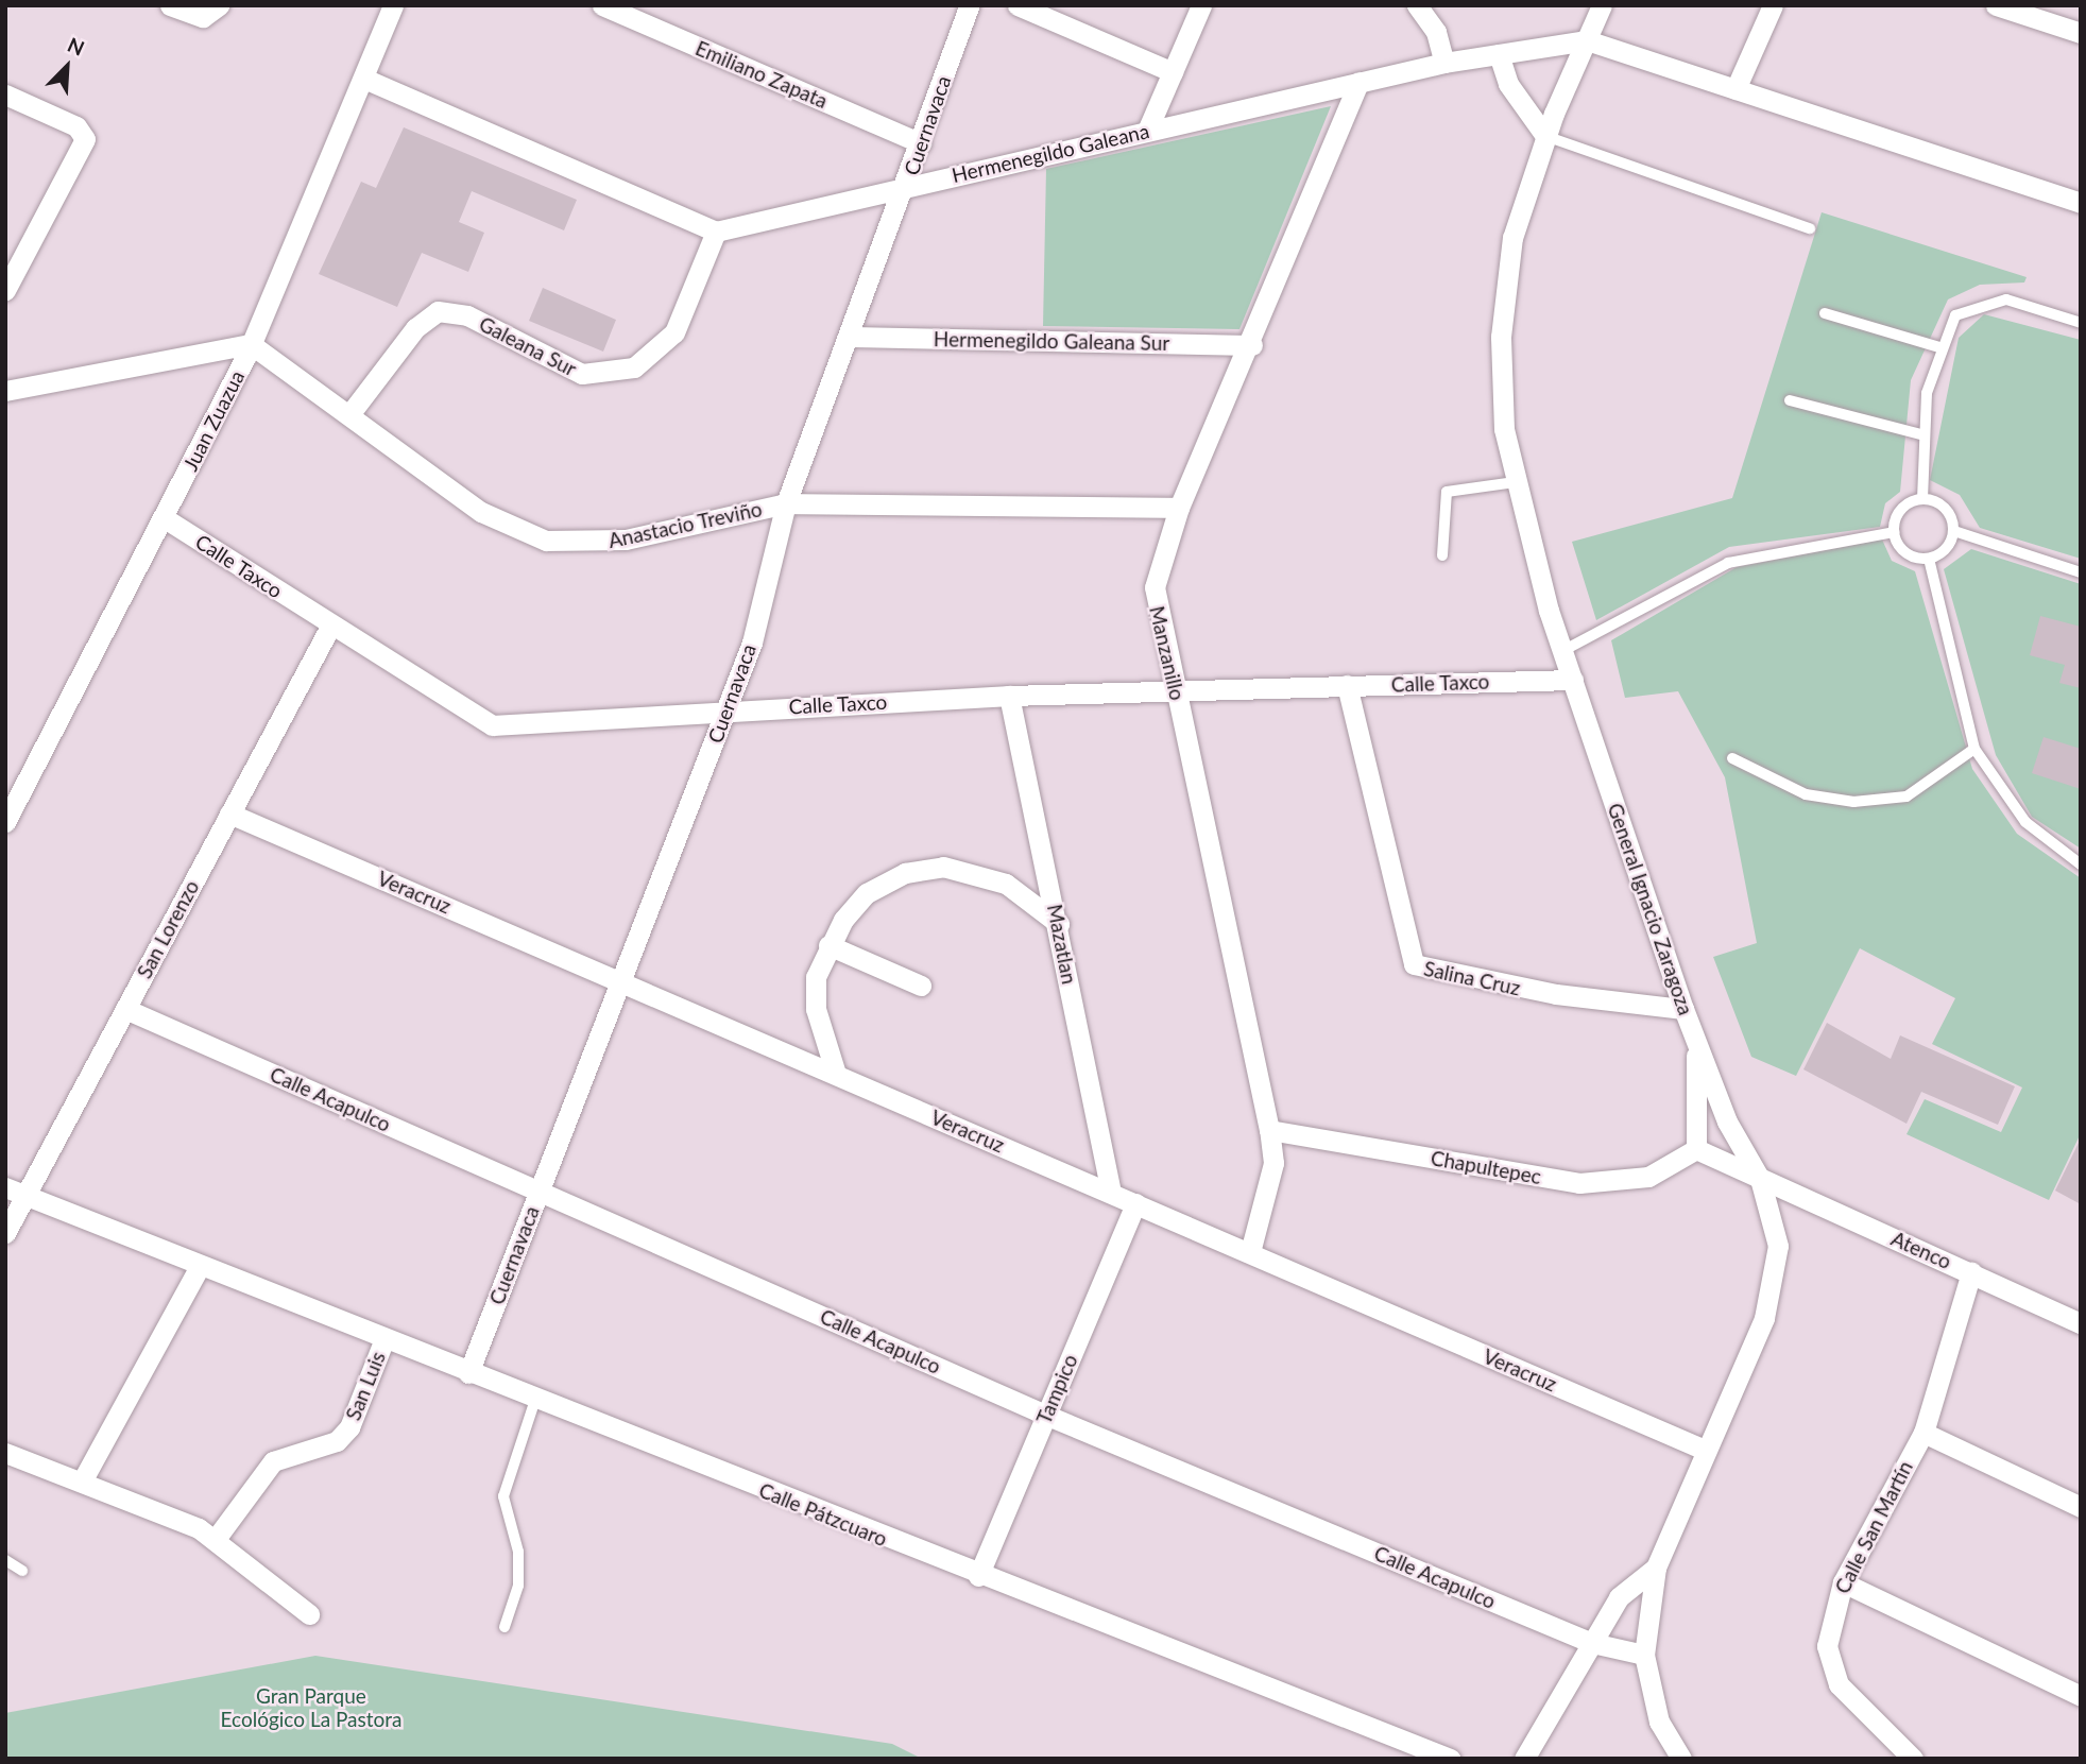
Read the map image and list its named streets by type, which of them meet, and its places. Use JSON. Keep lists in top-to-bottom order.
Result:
{
  "streets": {
    "street": [
      "Emiliano Zapata",
      "Cuernavaca",
      "Hermenegildo Galeana",
      "Hermenegildo Galeana Sur",
      "Galeana Sur",
      "Juan Zuazua",
      "Anastacio Treviño",
      "Calle Taxco",
      "Manzanillo",
      "Veracruz",
      "General Ignacio Zaragoza",
      "San Lorenzo",
      "Mazatlan",
      "Salina Cruz",
      "Calle Acapulco",
      "Chapultepec",
      "Atenco",
      "San Luis",
      "Tampico",
      "Calle Pátzcuaro",
      "Calle San Martín"
    ]
  },
  "crossings": [
    ["Emiliano Zapata", "Cuernavaca"],
    ["Cuernavaca", "Hermenegildo Galeana"],
    ["Cuernavaca", "Hermenegildo Galeana Sur"],
    ["Cuernavaca", "Anastacio Treviño"],
    ["Cuernavaca", "Calle Taxco"],
    ["Cuernavaca", "Veracruz"],
    ["Cuernavaca", "Calle Acapulco"],
    ["Cuernavaca", "Calle Pátzcuaro"],
    ["Hermenegildo Galeana", "Galeana Sur"],
    ["Hermenegildo Galeana", "Manzanillo"],
    ["Hermenegildo Galeana", "General Ignacio Zaragoza"],
    ["Hermenegildo Galeana Sur", "Manzanillo"],
    ["Galeana Sur", "Anastacio Treviño"],
    ["Juan Zuazua", "Anastacio Treviño"],
    ["Juan Zuazua", "Calle Taxco"],
    ["Anastacio Treviño", "Manzanillo"],
    ["Calle Taxco", "Manzanillo"],
    ["Calle Taxco", "General Ignacio Zaragoza"],
    ["Calle Taxco", "San Lorenzo"],
    ["Calle Taxco", "Mazatlan"],
    ["Calle Taxco", "Salina Cruz"],
    ["Manzanillo", "Veracruz"],
    ["Manzanillo", "Chapultepec"],
    ["Veracruz", "General Ignacio Zaragoza"],
    ["Veracruz", "San Lorenzo"],
    ["Veracruz", "Mazatlan"],
    ["Veracruz", "Tampico"],
    ["General Ignacio Zaragoza", "Salina Cruz"],
    ["General Ignacio Zaragoza", "Calle Acapulco"],
    ["General Ignacio Zaragoza", "Atenco"],
    ["San Lorenzo", "Calle Acapulco"],
    ["San Lorenzo", "Calle Pátzcuaro"],
    ["Calle Acapulco", "Tampico"],
    ["Atenco", "Calle San Martín"],
    ["San Luis", "Calle Pátzcuaro"],
    ["Tampico", "Calle Pátzcuaro"]
  ],
  "parks": ["Gran Parque Ecológico La Pastora"],
  "north": "top right"
}
